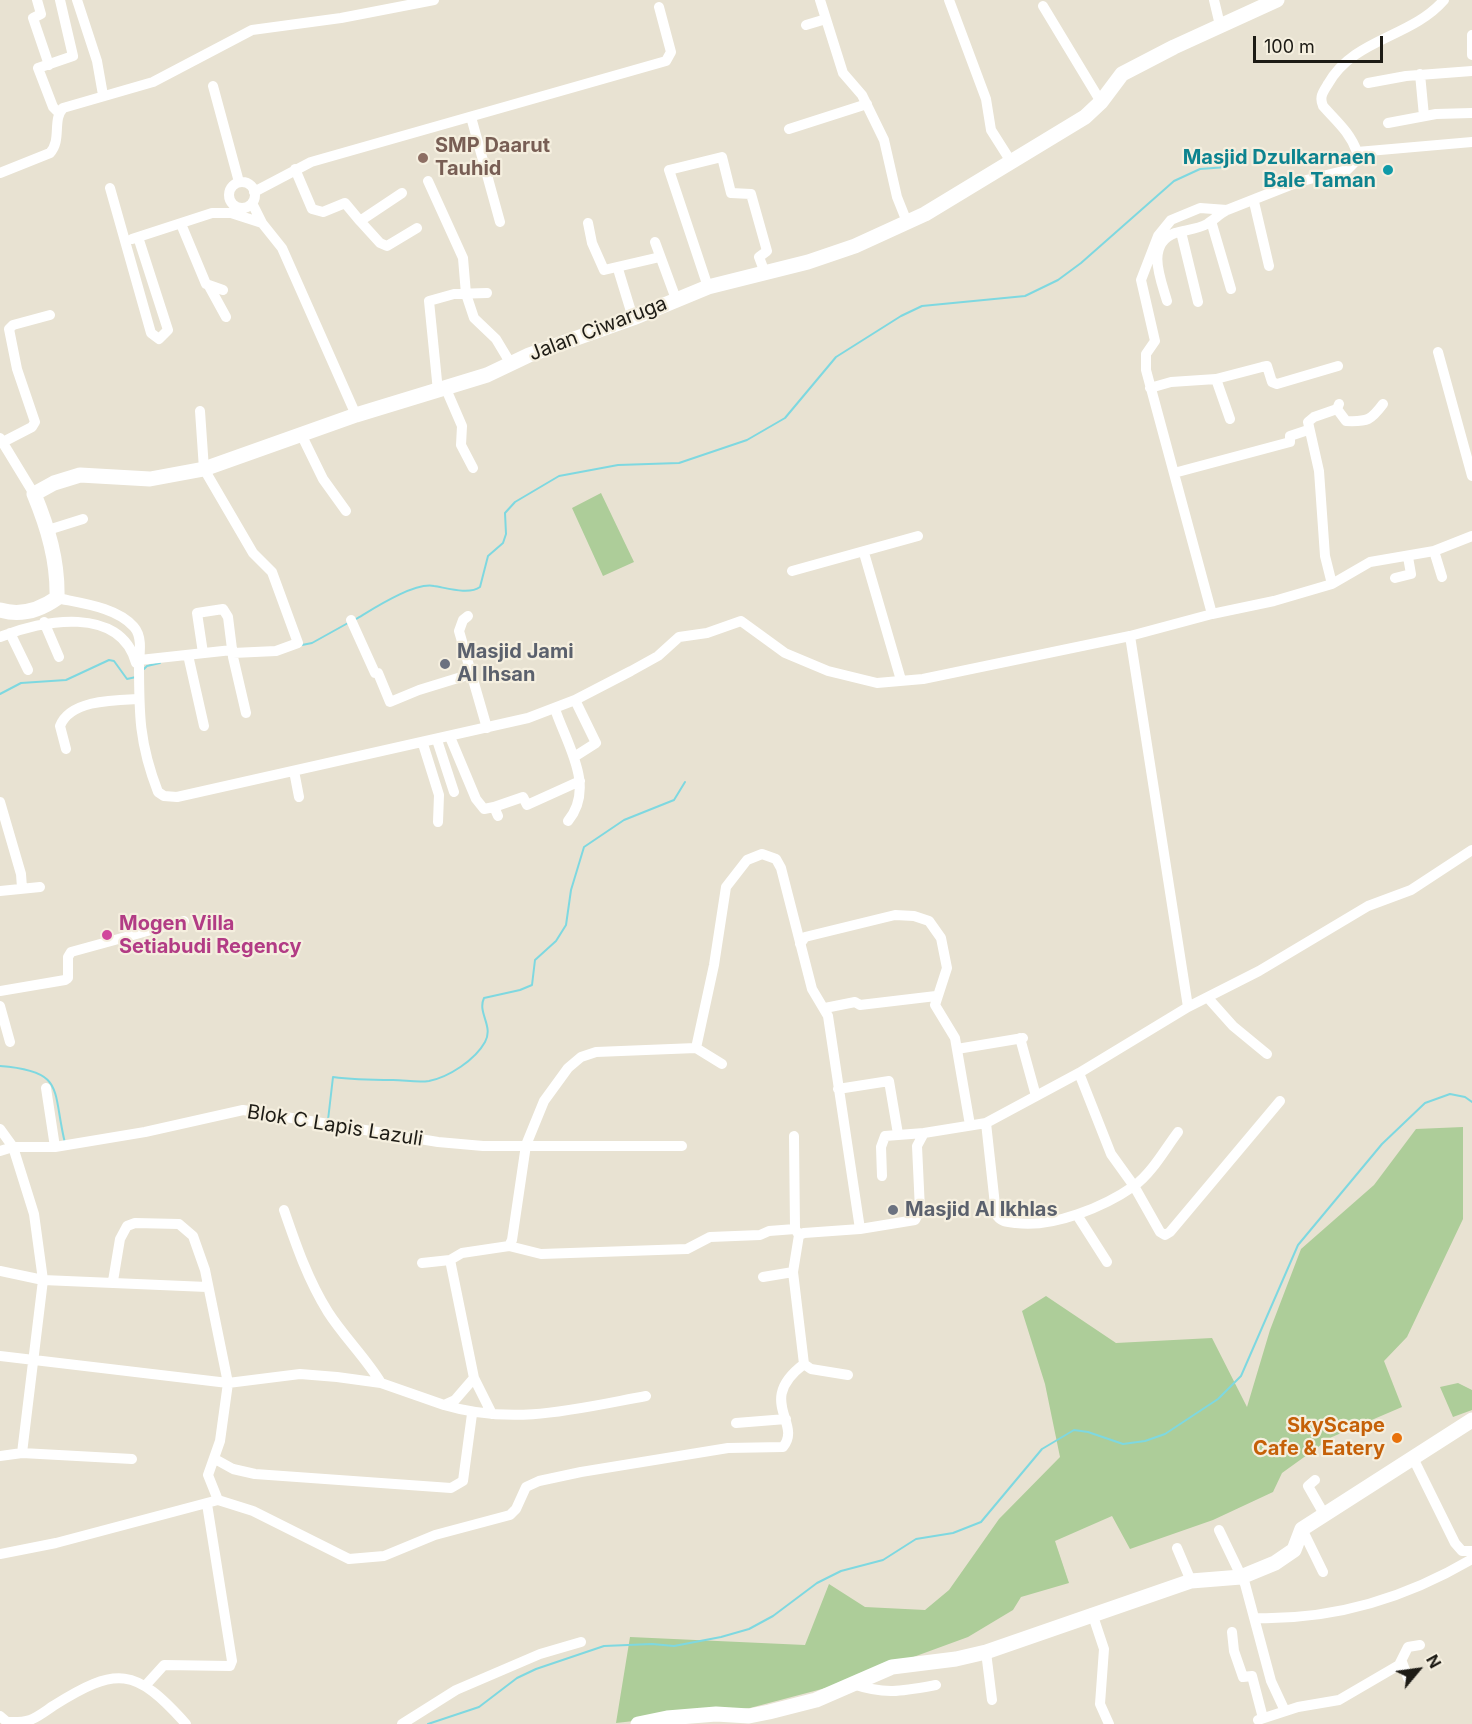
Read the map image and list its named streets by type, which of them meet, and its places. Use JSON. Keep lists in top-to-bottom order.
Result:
{
  "streets": {
    "street": ["Jalan Ciwaruga", "Blok C Lapis Lazuli"]
  },
  "places": [
    "SMP Daarut Tauhid",
    "Masjid Dzulkarnaen Bale Taman",
    "Masjid Jami Al Ihsan",
    "Mogen Villa Setiabudi Regency",
    "Masjid Al Ikhlas",
    "SkyScape Cafe & Eatery"
  ],
  "scale_bar": "100 m",
  "north": "top right"
}
